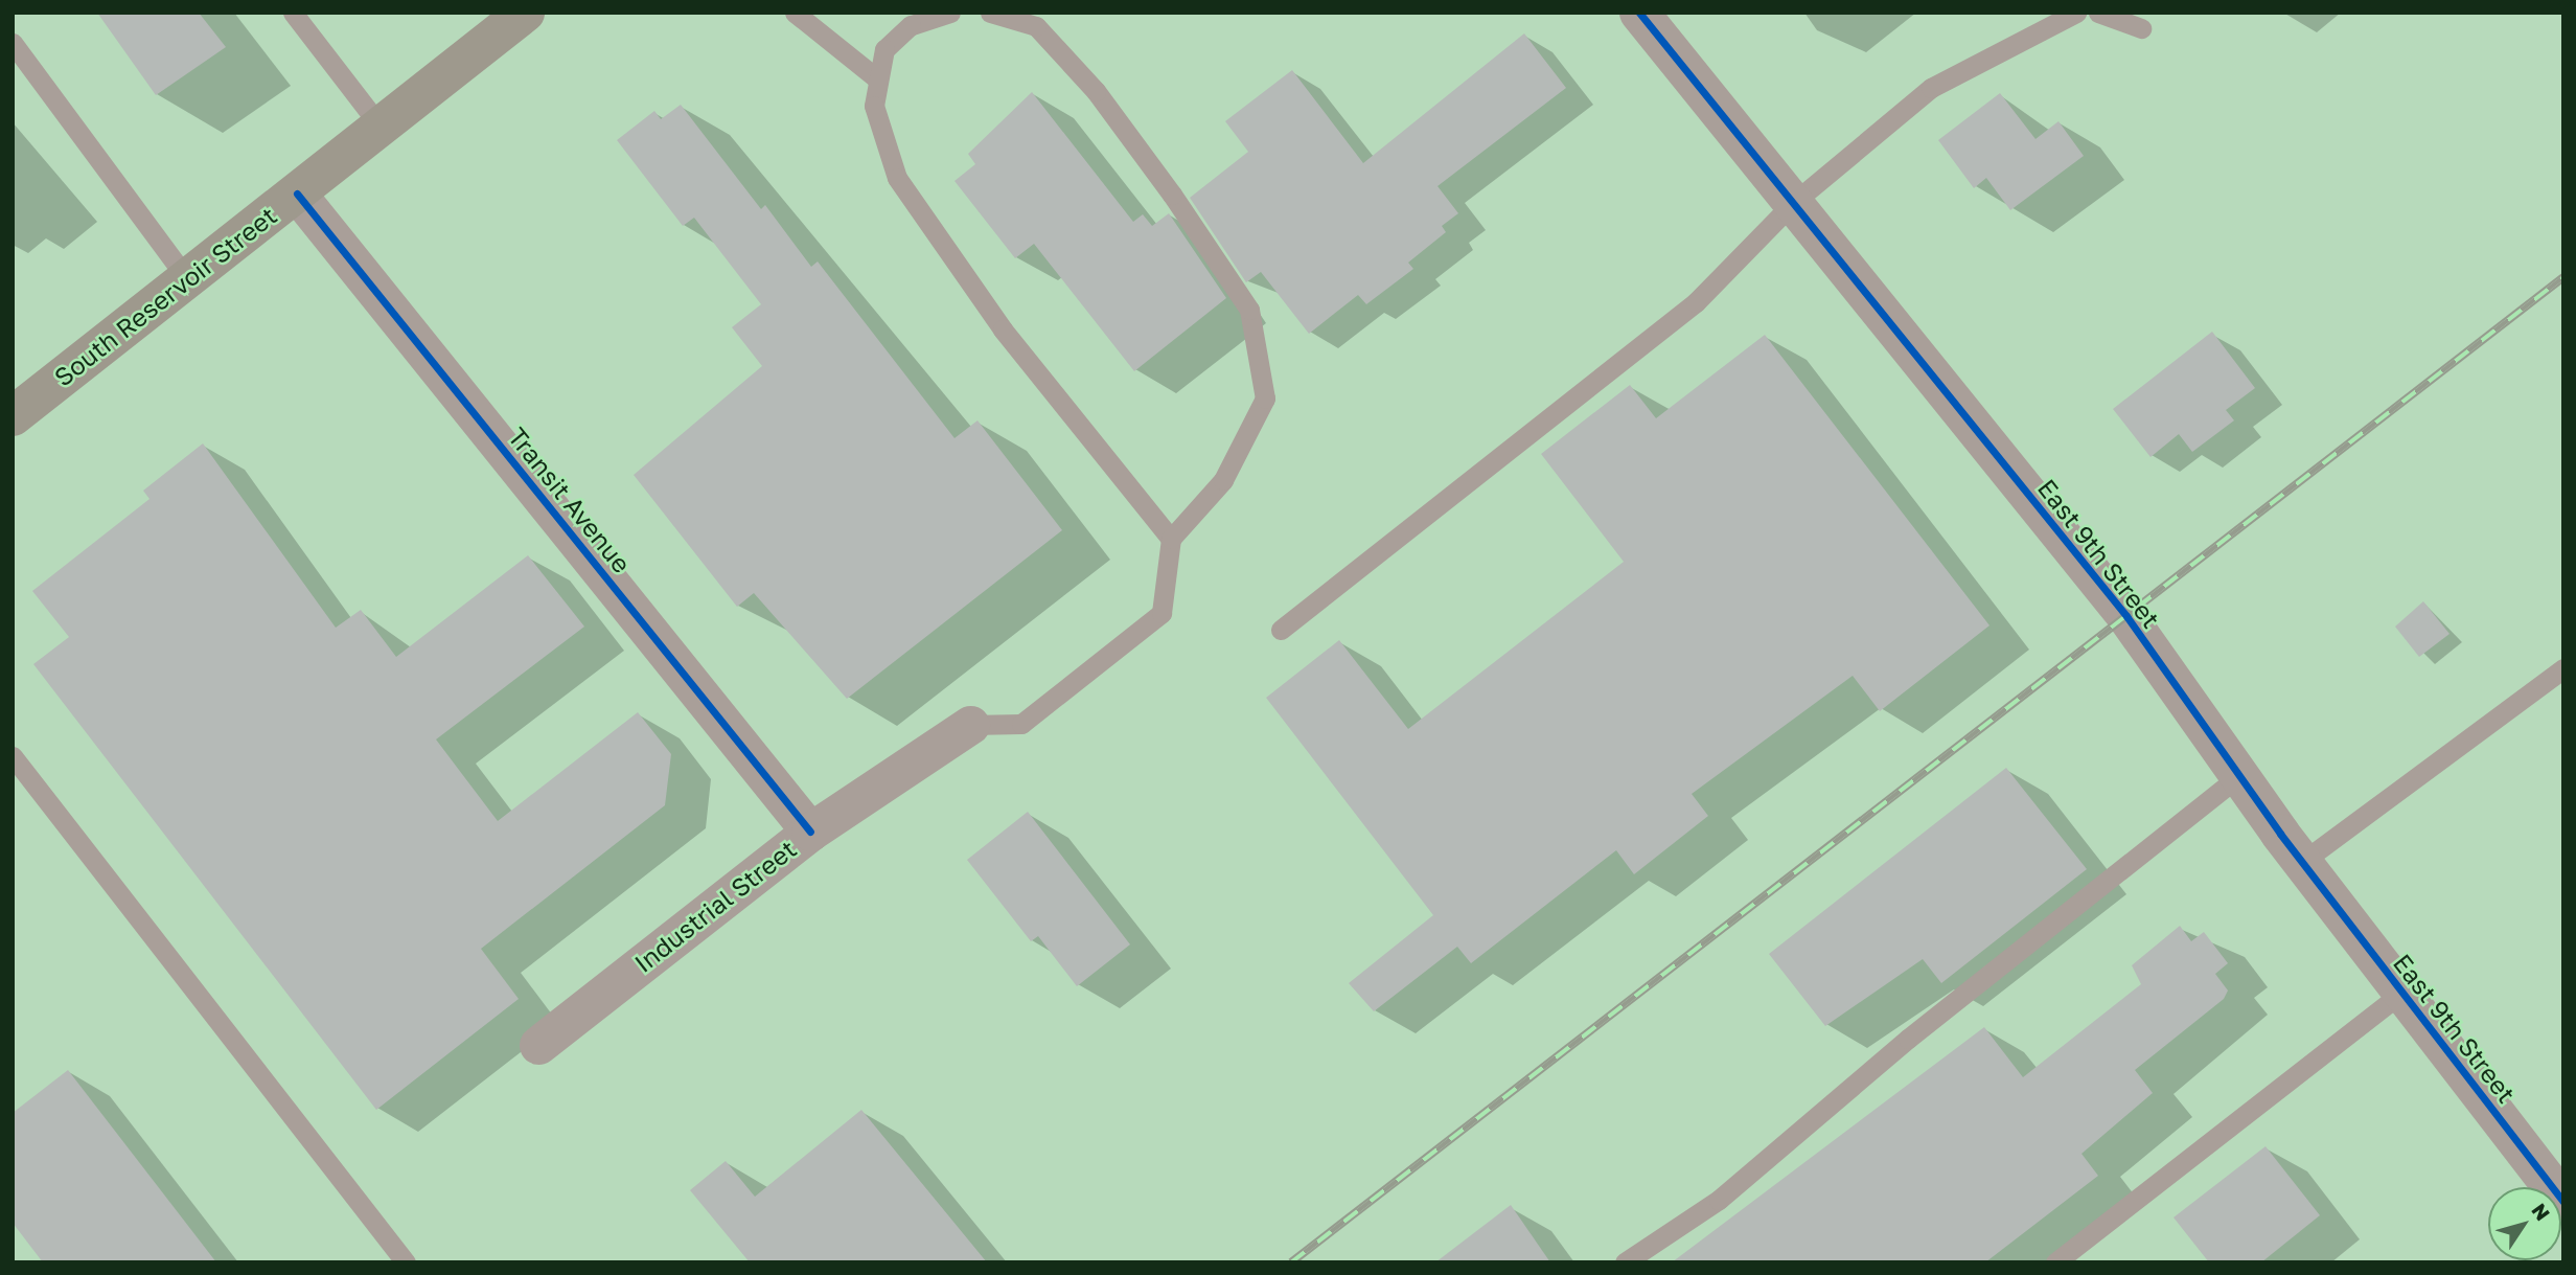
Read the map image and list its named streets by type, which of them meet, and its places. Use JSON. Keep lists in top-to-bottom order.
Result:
{
  "streets": {
    "main road": ["South Reservoir Street"],
    "street": ["Transit Avenue", "East 9th Street", "Industrial Street"]
  },
  "crossings": [
    ["South Reservoir Street", "Transit Avenue"],
    ["Transit Avenue", "Industrial Street"]
  ],
  "north": "top right"
}
